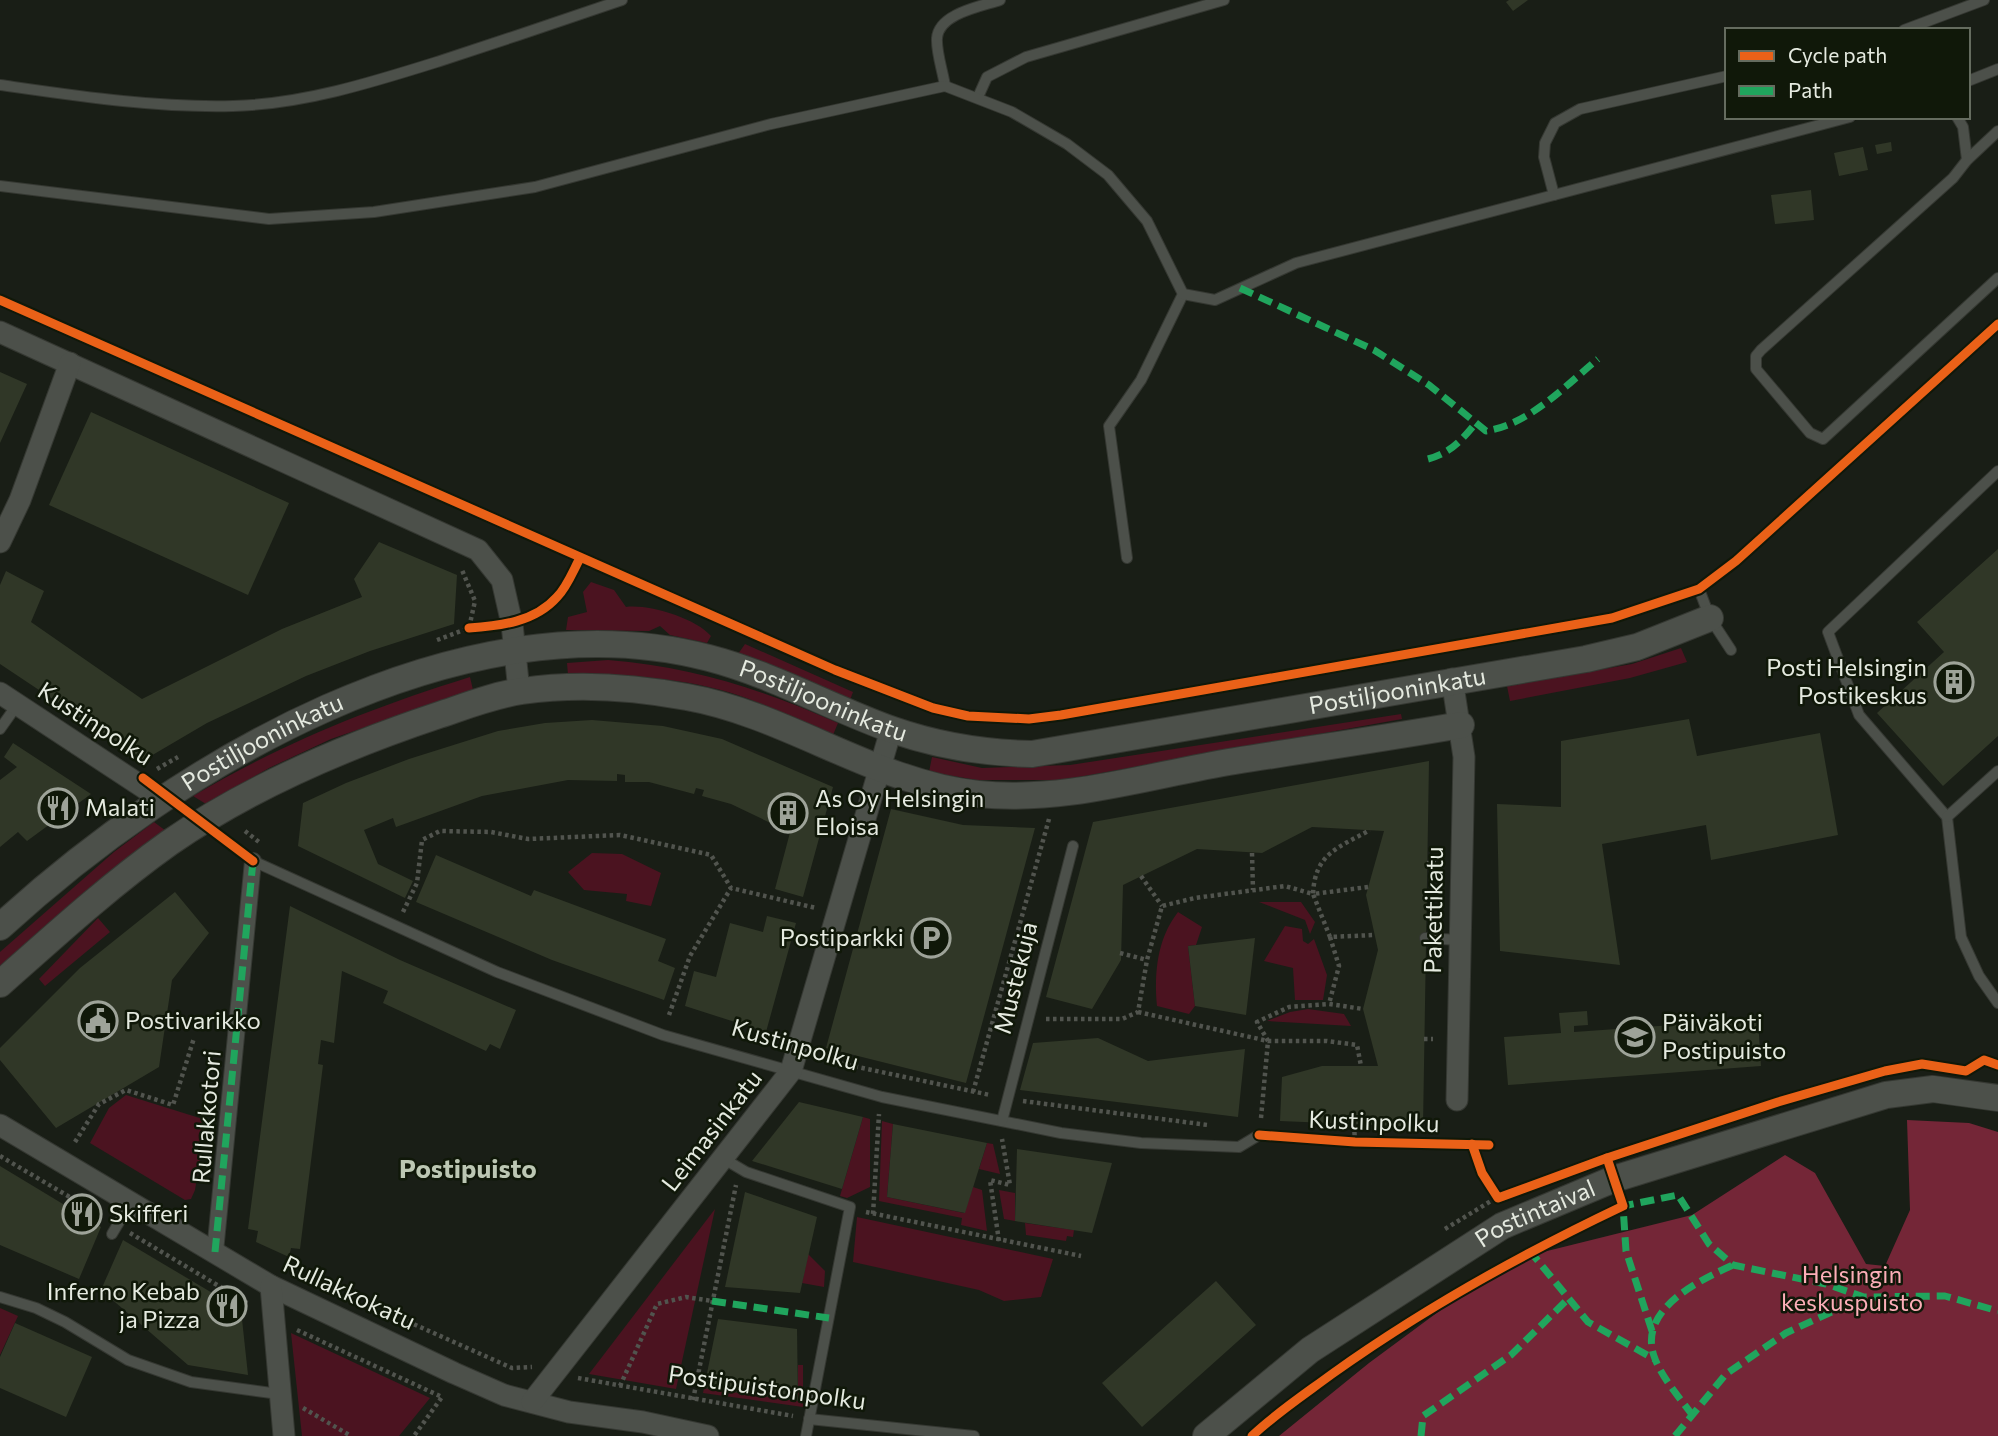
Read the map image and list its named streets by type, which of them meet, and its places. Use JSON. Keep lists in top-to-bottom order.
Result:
{
  "streets": {
    "street": [
      "Postiljooninkatu",
      "Kustinpolku",
      "Pakettikatu",
      "Rullakkotori",
      "Leimasinkatu",
      "Postintaival",
      "Rullakkokatu"
    ],
    "lane": ["Mustekuja", "Postipuistonpolku"]
  },
  "crossings": [
    ["Postiljooninkatu", "Kustinpolku"],
    ["Postiljooninkatu", "Pakettikatu"],
    ["Postiljooninkatu", "Leimasinkatu"],
    ["Kustinpolku", "Mustekuja"],
    ["Kustinpolku", "Rullakkotori"],
    ["Kustinpolku", "Leimasinkatu"],
    ["Rullakkotori", "Rullakkokatu"],
    ["Leimasinkatu", "Rullakkokatu"],
    ["Leimasinkatu", "Postipuistonpolku"]
  ],
  "districts": ["Postipuisto"],
  "parks": ["Helsingin keskuspuisto"],
  "places": {
    "building": ["Posti Helsingin Postikeskus", "As Oy Helsingin Eloisa"],
    "restaurant": ["Malati", "Skifferi", "Inferno Kebab ja Pizza"],
    "parking": ["Postiparkki"],
    "public building": ["Postivarikko"],
    "school or university": ["Päiväkoti Postipuisto"]
  },
  "legend": ["Cycle path", "Path"]
}
